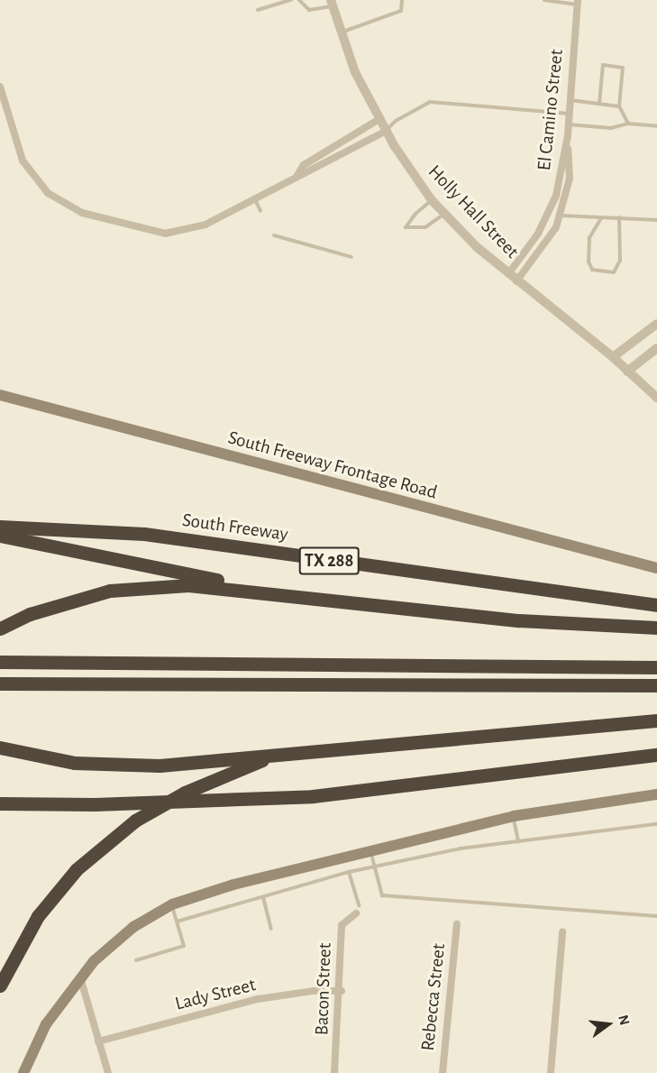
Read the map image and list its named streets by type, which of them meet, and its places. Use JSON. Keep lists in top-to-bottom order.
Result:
{
  "streets": {
    "highway": ["South Freeway", "TX 288"],
    "main road": ["South Freeway Frontage Road"],
    "street": [
      "El Camino Street",
      "Holly Hall Street",
      "Bacon Street",
      "Lady Street",
      "Rebecca Street"
    ]
  },
  "crossings": [
    ["El Camino Street", "Holly Hall Street"],
    ["Bacon Street", "Lady Street"]
  ],
  "north": "right"
}
